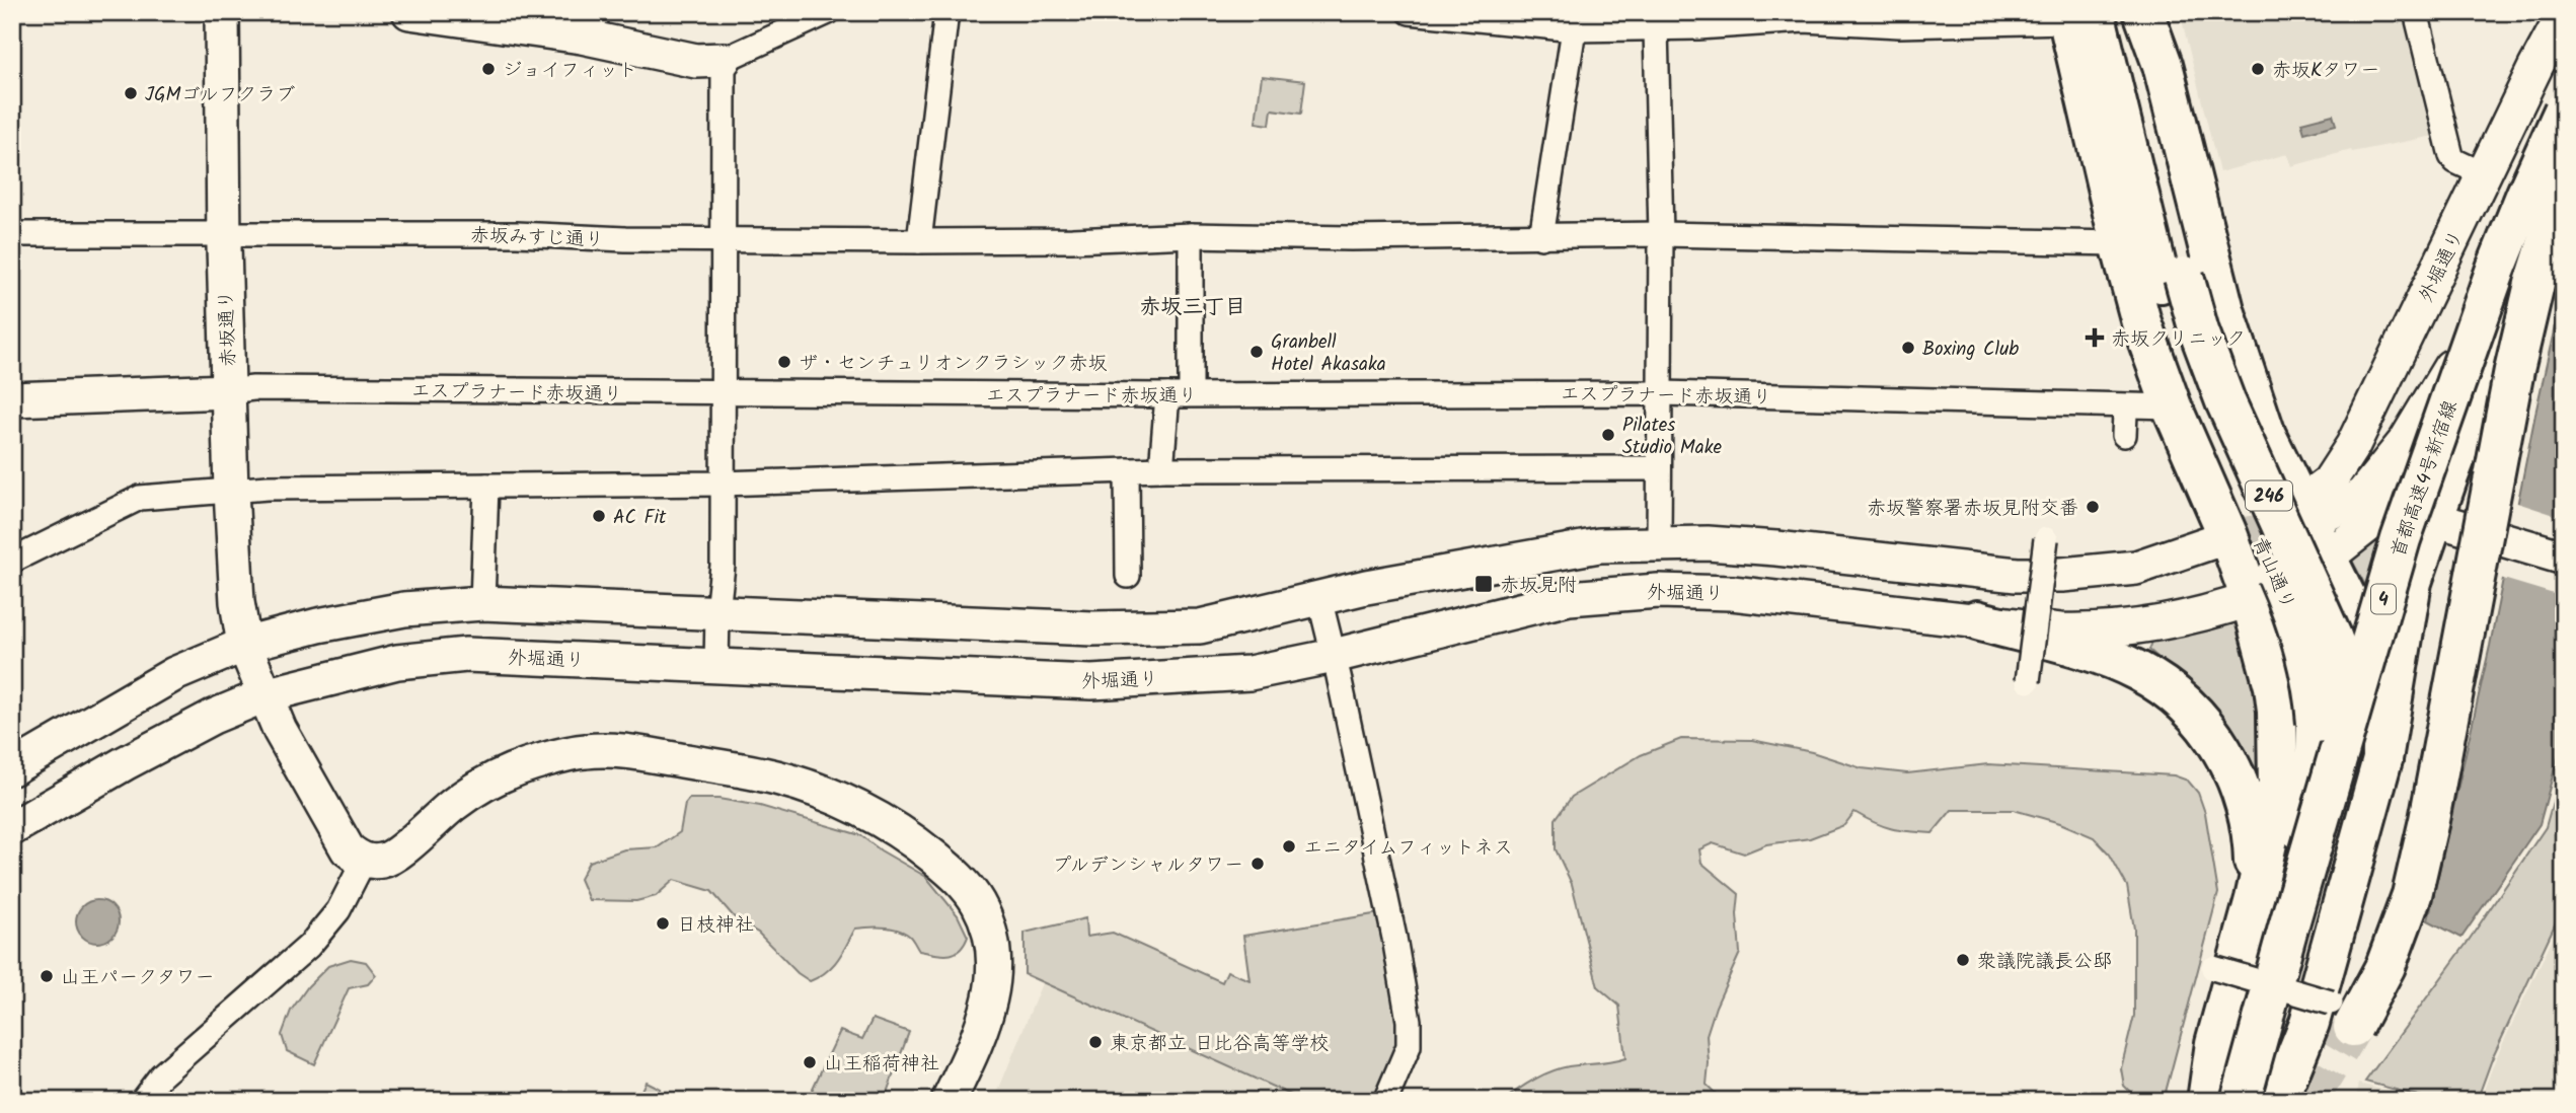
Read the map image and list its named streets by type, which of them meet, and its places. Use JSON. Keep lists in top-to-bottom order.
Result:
{
  "streets": {
    "highway": [
      "首都高速4号新宿線",
      "246",
      "青山通り",
      "4"
    ],
    "main road": ["外堀通り", "赤坂通り", "エスプラナード赤坂通り"],
    "street": ["赤坂みすじ通り"]
  },
  "crossings": [
    ["赤坂みすじ通り", "赤坂通り"],
    ["外堀通り", "赤坂通り"],
    ["赤坂通り", "エスプラナード赤坂通り"]
  ],
  "districts": ["赤坂三丁目"],
  "places": {
    "other": [
      "ジョイフィット",
      "赤坂Kタワー",
      "JGMゴルフクラブ",
      "Boxing Club",
      "Granbell Hotel Akasaka",
      "ザ・センチュリオンクラシック赤坂",
      "Pilates Studio Make",
      "赤坂警察署赤坂見附交番",
      "AC Fit",
      "エニタイムフィットネス",
      "プルデンシャルタワー",
      "日枝神社",
      "衆議院議長公邸",
      "山王パークタワー",
      "東京都立 日比谷高等学校",
      "山王稲荷神社"
    ],
    "health": ["赤坂クリニック"],
    "transit": ["赤坂見附"]
  }
}
